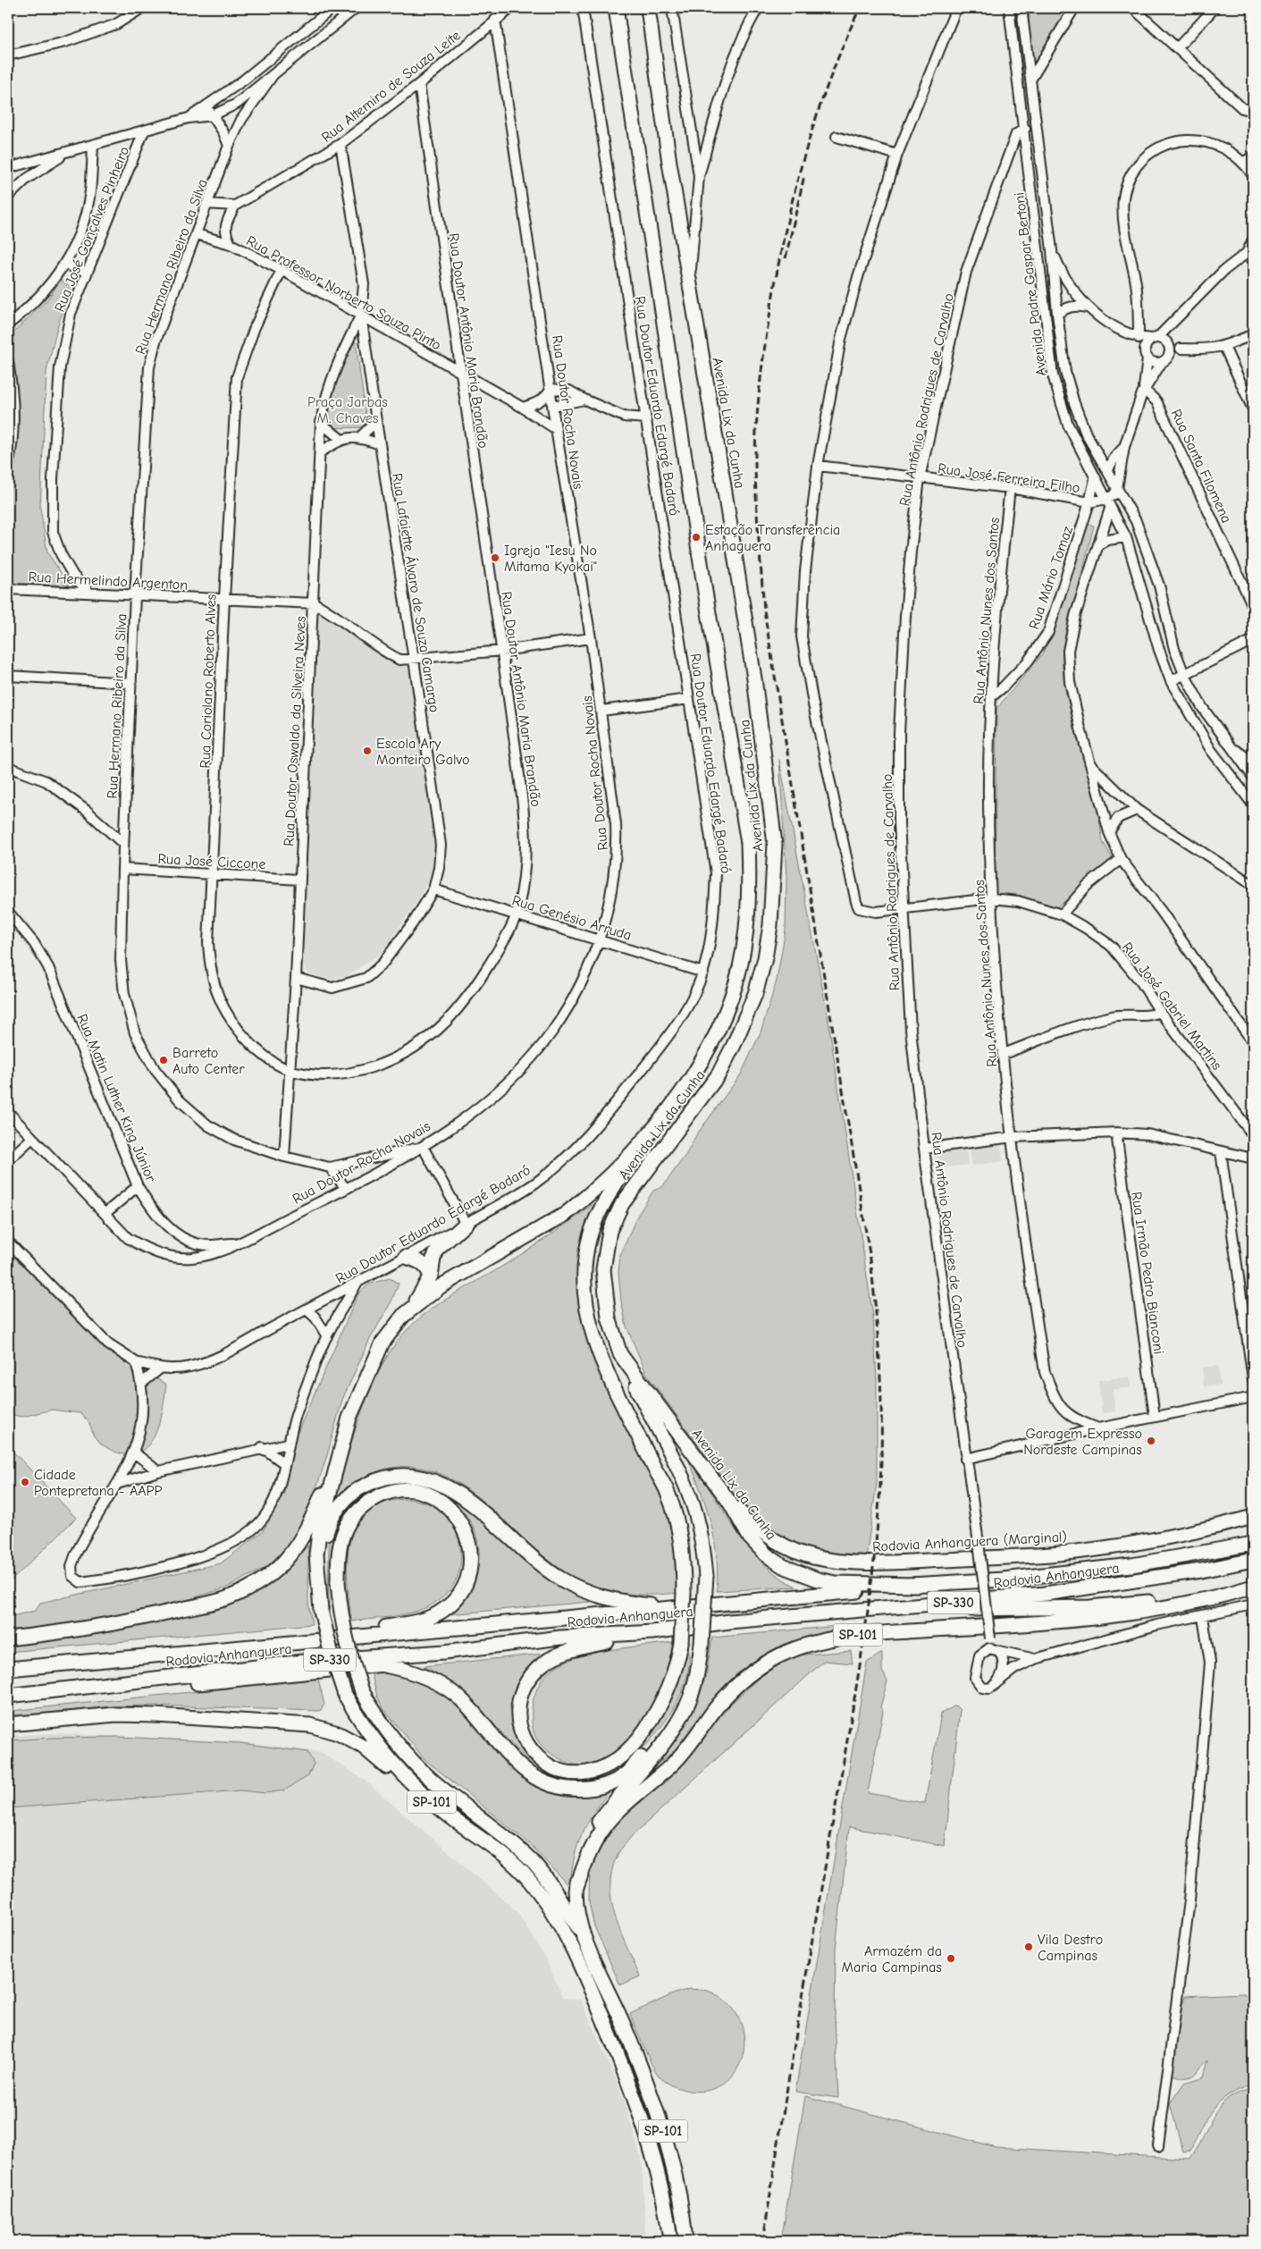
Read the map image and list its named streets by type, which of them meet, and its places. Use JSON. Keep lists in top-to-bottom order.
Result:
{
  "streets": {
    "highway": [
      "Avenida Lix da Cunha",
      "Rodovia Anhanguera (Marginal)",
      "Rodovia Anhanguera",
      "SP-330",
      "SP-101"
    ],
    "street": [
      "Rua Altemiro de Souza Leite",
      "Rua José Gonçalves Pinheiro",
      "Rua Hermano Ribeiro da Silva",
      "Avenida Padre Gaspar Bertoni",
      "Rua Professor Norberto Souza Pinto",
      "Rua Doutor Antônio Maria Brandão",
      "Rua Antônio Rodrigues de Carvalho",
      "Rua Doutor Eduardo Edargé Badaró",
      "Rua Doutor Rocha Novais",
      "Rua Santa Filomena",
      "Rua José Ferreira Filho",
      "Rua Mário Tomaz",
      "Rua Hermelindo Argenton",
      "Rua Lafaiette Álvaro de Souza Camargo",
      "Rua Antônio Nunes dos Santos",
      "Rua Coriolano Roberto Alves",
      "Rua Doutor Oswaldo da Silveira Neves",
      "Rua José Ciccone",
      "Rua Genésio Arruda",
      "Rua José Gabriel Martins",
      "Rua Matin Luther King Júnior",
      "Rua Irmão Pedro Bianconi"
    ]
  },
  "crossings": [
    ["Rua Altemiro de Souza Leite", "Rua Doutor Antônio Maria Brandão"],
    ["Rua Altemiro de Souza Leite", "Rua Doutor Rocha Novais"],
    ["Rua Altemiro de Souza Leite", "Rua Lafaiette Álvaro de Souza Camargo"],
    ["Rua José Gonçalves Pinheiro", "Rua Hermelindo Argenton"],
    ["Rua Hermano Ribeiro da Silva", "Rua Professor Norberto Souza Pinto"],
    ["Rua Hermano Ribeiro da Silva", "Rua Doutor Rocha Novais"],
    ["Rua Hermano Ribeiro da Silva", "Rua Hermelindo Argenton"],
    ["Rua Hermano Ribeiro da Silva", "Rua Doutor Oswaldo da Silveira Neves"],
    ["Rua Hermano Ribeiro da Silva", "Rua José Ciccone"],
    ["Avenida Padre Gaspar Bertoni", "Rua Antônio Rodrigues de Carvalho"],
    ["Avenida Padre Gaspar Bertoni", "Rua Mário Tomaz"],
    ["Rua Professor Norberto Souza Pinto", "Rua Doutor Antônio Maria Brandão"],
    ["Rua Professor Norberto Souza Pinto", "Rua Doutor Rocha Novais"],
    ["Rua Professor Norberto Souza Pinto", "Rua Lafaiette Álvaro de Souza Camargo"],
    ["Rua Professor Norberto Souza Pinto", "Rua Coriolano Roberto Alves"],
    ["Rua Professor Norberto Souza Pinto", "Rua Doutor Oswaldo da Silveira Neves"],
    ["Rua Doutor Antônio Maria Brandão", "Rua Hermelindo Argenton"],
    ["Rua Doutor Antônio Maria Brandão", "Rua Coriolano Roberto Alves"],
    ["Rua Doutor Antônio Maria Brandão", "Rua Doutor Oswaldo da Silveira Neves"],
    ["Rua Doutor Antônio Maria Brandão", "Rua Genésio Arruda"],
    ["Rua Antônio Rodrigues de Carvalho", "Rua José Ferreira Filho"],
    ["Rua Antônio Rodrigues de Carvalho", "Rua José Gabriel Martins"],
    ["Rua Doutor Eduardo Edargé Badaró", "Rua Genésio Arruda"],
    ["Rua Doutor Rocha Novais", "Rua Hermelindo Argenton"],
    ["Rua Doutor Rocha Novais", "Rua Genésio Arruda"],
    ["Rua Doutor Rocha Novais", "Rua Matin Luther King Júnior"],
    ["Avenida Lix da Cunha", "Rodovia Anhanguera (Marginal)"],
    ["Avenida Lix da Cunha", "Rodovia Anhanguera"],
    ["Rua José Ferreira Filho", "Rua Mário Tomaz"],
    ["Rua José Ferreira Filho", "Rua Antônio Nunes dos Santos"],
    ["Rua José Ferreira Filho", "Rua José Gabriel Martins"],
    ["Rua Mário Tomaz", "Rua Antônio Nunes dos Santos"],
    ["Rua Hermelindo Argenton", "Rua Lafaiette Álvaro de Souza Camargo"],
    ["Rua Hermelindo Argenton", "Rua Coriolano Roberto Alves"],
    ["Rua Hermelindo Argenton", "Rua Doutor Oswaldo da Silveira Neves"],
    ["Rua Lafaiette Álvaro de Souza Camargo", "Rua Doutor Oswaldo da Silveira Neves"],
    ["Rua Lafaiette Álvaro de Souza Camargo", "Rua Genésio Arruda"],
    ["Rua Antônio Nunes dos Santos", "Rua José Gabriel Martins"],
    ["Rua Coriolano Roberto Alves", "Rua Doutor Oswaldo da Silveira Neves"],
    ["Rua Coriolano Roberto Alves", "Rua José Ciccone"],
    ["Rua Doutor Oswaldo da Silveira Neves", "Rua José Ciccone"]
  ],
  "parks": ["Praça Jarbas M. Chaves"],
  "places": [
    "Estação Transferência Anhaguera",
    "Igreja \"Iesu No Mitama Kyokai\"",
    "Escola Ary Monteiro Galvo",
    "Barreto Auto Center",
    "Garagem Expresso Nordeste Campinas",
    "Cidade Pontepretana - AAPP",
    "Vila Destro Campinas",
    "Armazém da Maria Campinas"
  ]
}
